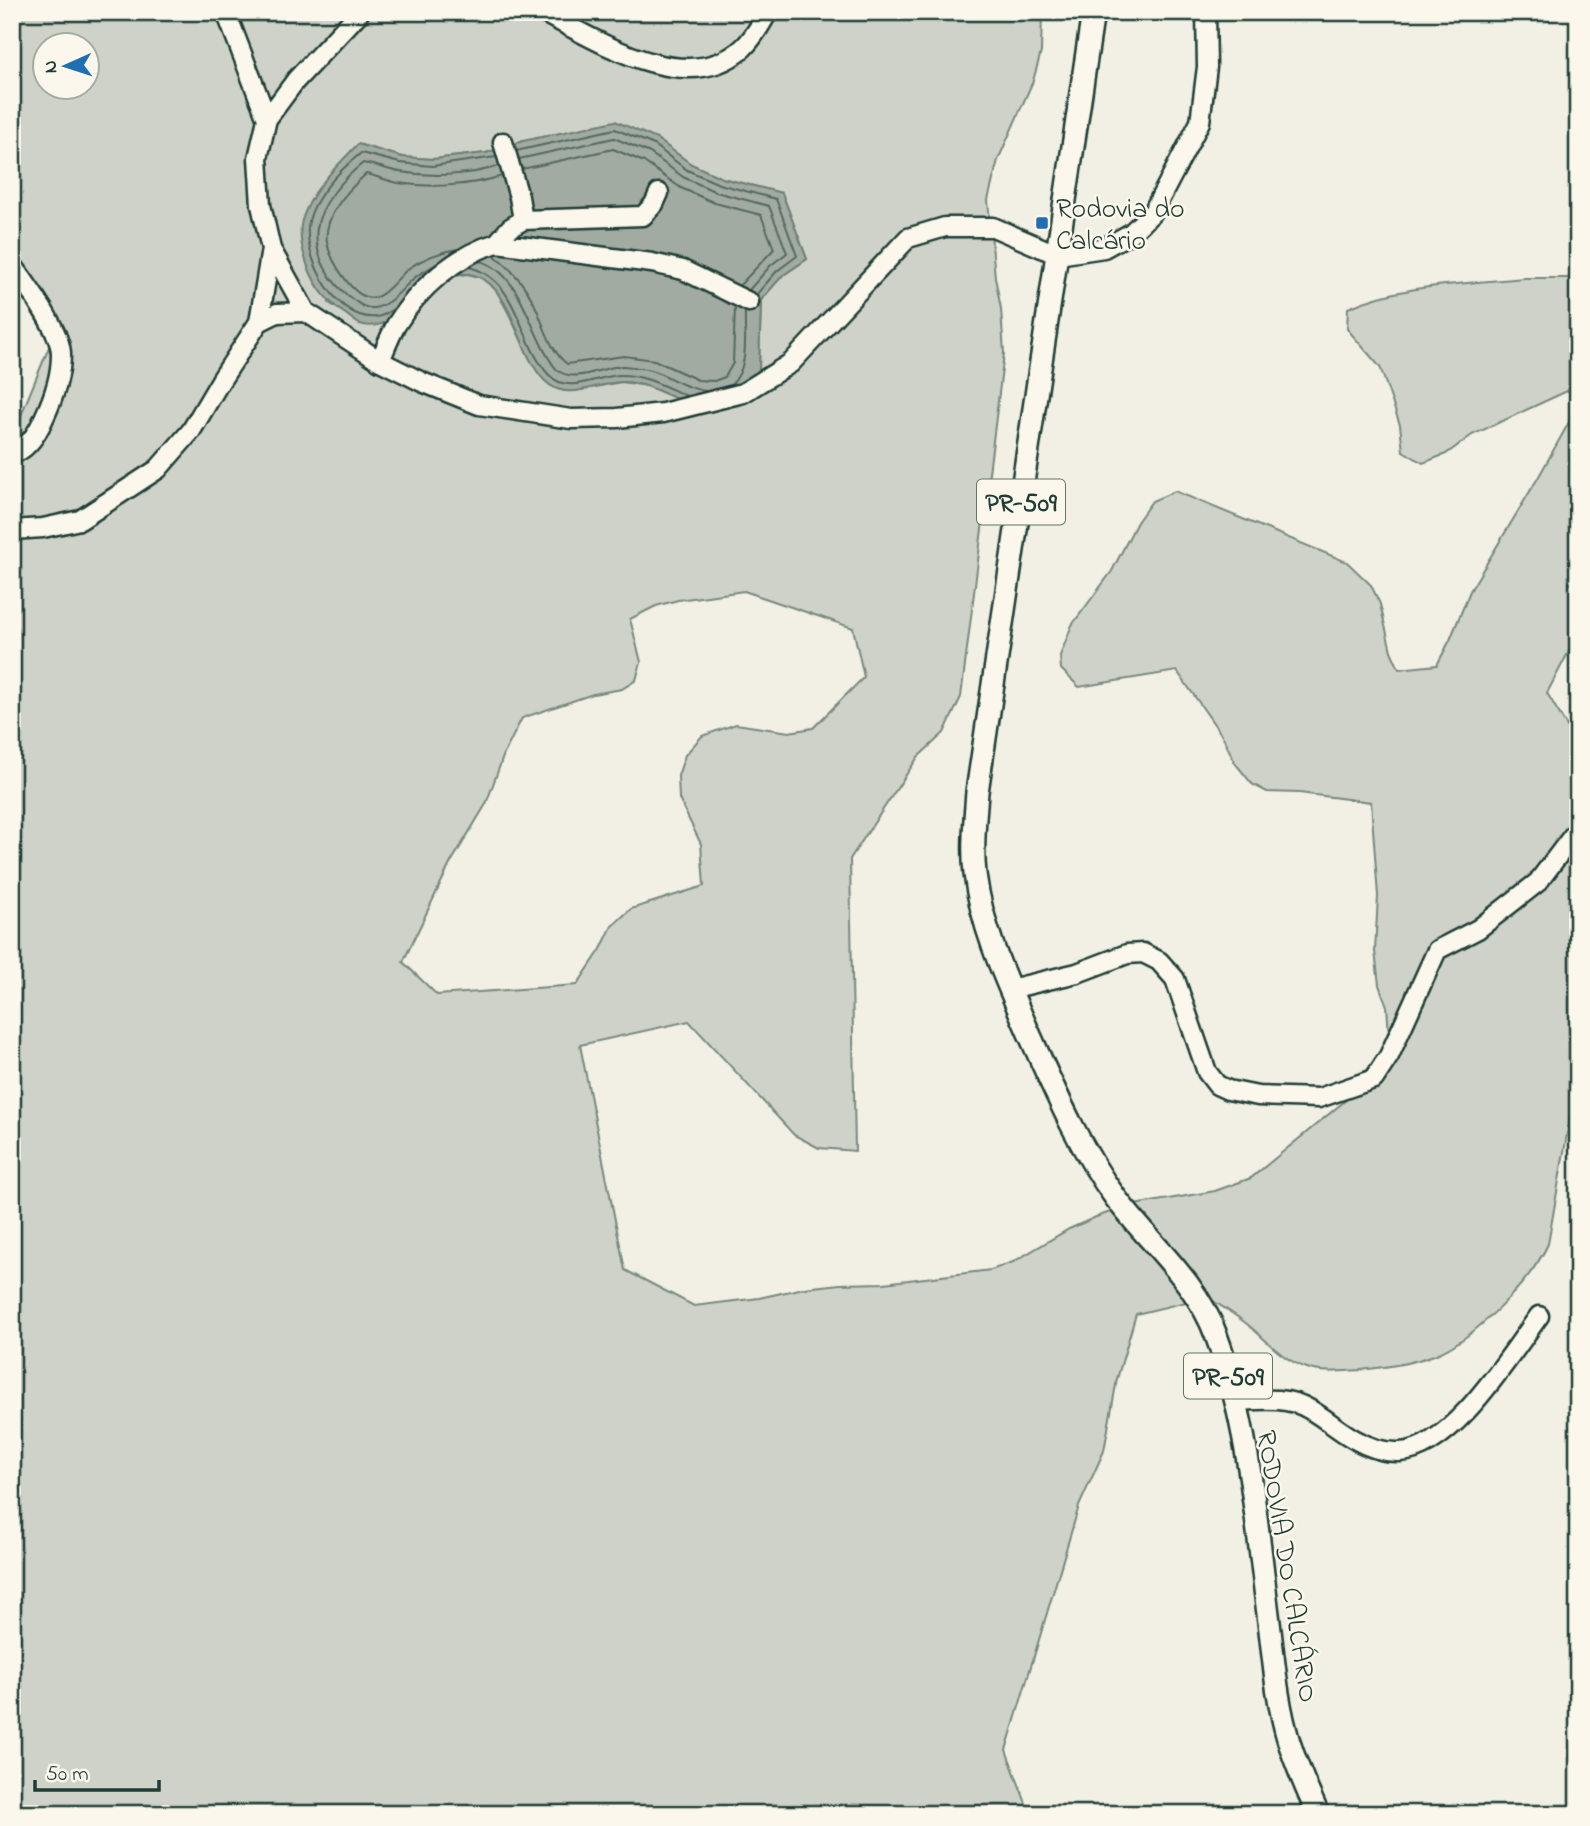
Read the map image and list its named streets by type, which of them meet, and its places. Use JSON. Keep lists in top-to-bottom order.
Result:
{
  "streets": {
    "main road": ["PR-509", "RODOVIA DO CALCÁRIO"]
  },
  "places": {
    "transit": ["Rodovia do Calcário"]
  },
  "scale_bar": "50 m",
  "north": "left"
}
